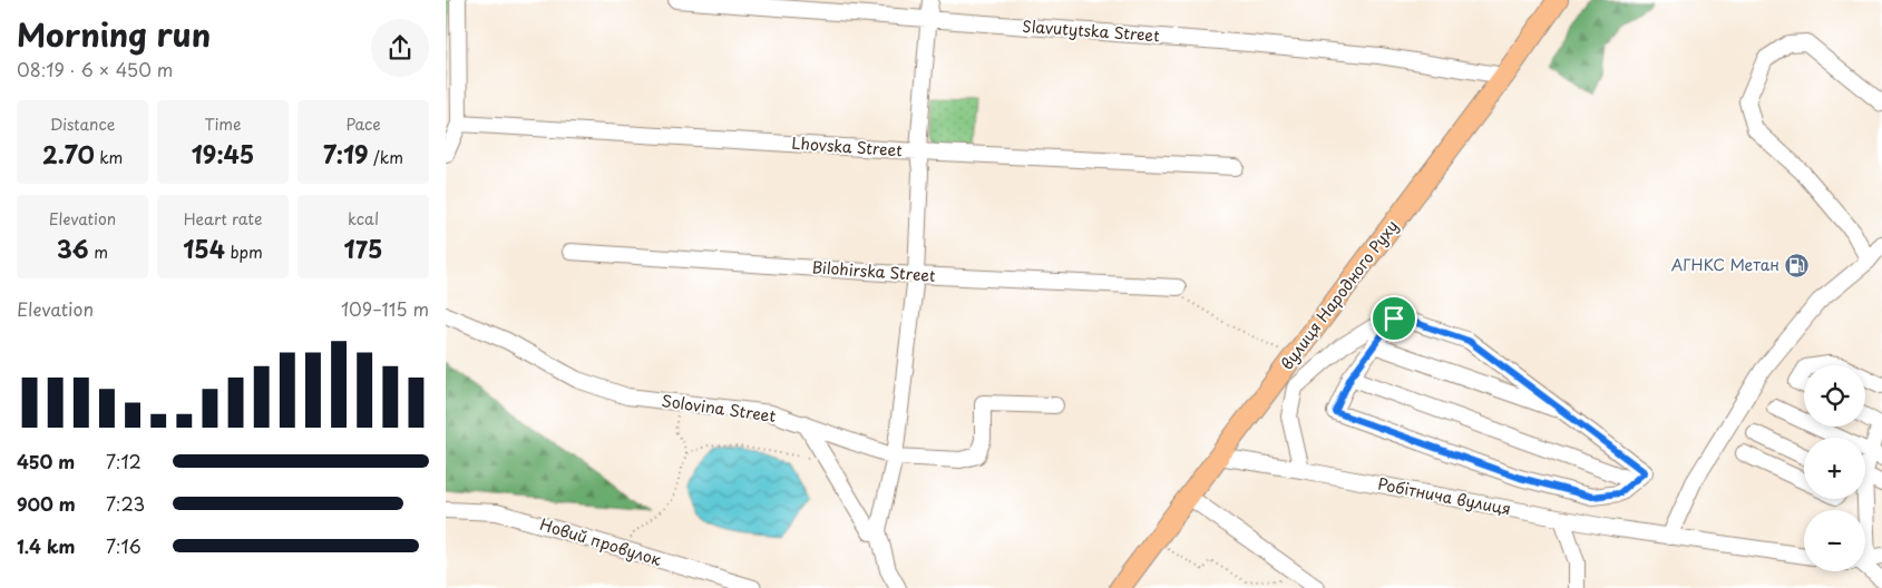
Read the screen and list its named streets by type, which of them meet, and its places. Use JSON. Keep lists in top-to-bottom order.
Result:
{
  "streets": {
    "main road": ["вулиця Народного Руху"],
    "street": [
      "Slavutytska Street",
      "Lhovska Street",
      "Bilohirska Street",
      "Solovina Street",
      "Робітнича вулиця",
      "Новий провулок"
    ]
  },
  "crossings": [
    ["Slavutytska Street", "вулиця Народного Руху"],
    ["вулиця Народного Руху", "Робітнича вулиця"]
  ],
  "places": {
    "fuel station": ["АГНКС Метан"]
  },
  "page": {
    "heading": ["Morning run", "08:19 · 6 × 450 m"],
    "stats": [
      ["Distance", "2.70 km"],
      ["Time", "19:45"],
      ["Pace", "7:19 /km"],
      ["Elevation", "36 m"],
      ["Heart rate", "154 bpm"],
      ["kcal", "175"]
    ],
    "chart": ["Elevation", "109–115 m"],
    "map_buttons": ["+", "−"],
    "list": [
      {
        "name": "450 m",
        "note": "7:12"
      },
      {
        "name": "900 m",
        "note": "7:23"
      },
      {
        "name": "1.4 km",
        "note": "7:16"
      }
    ]
  }
}
